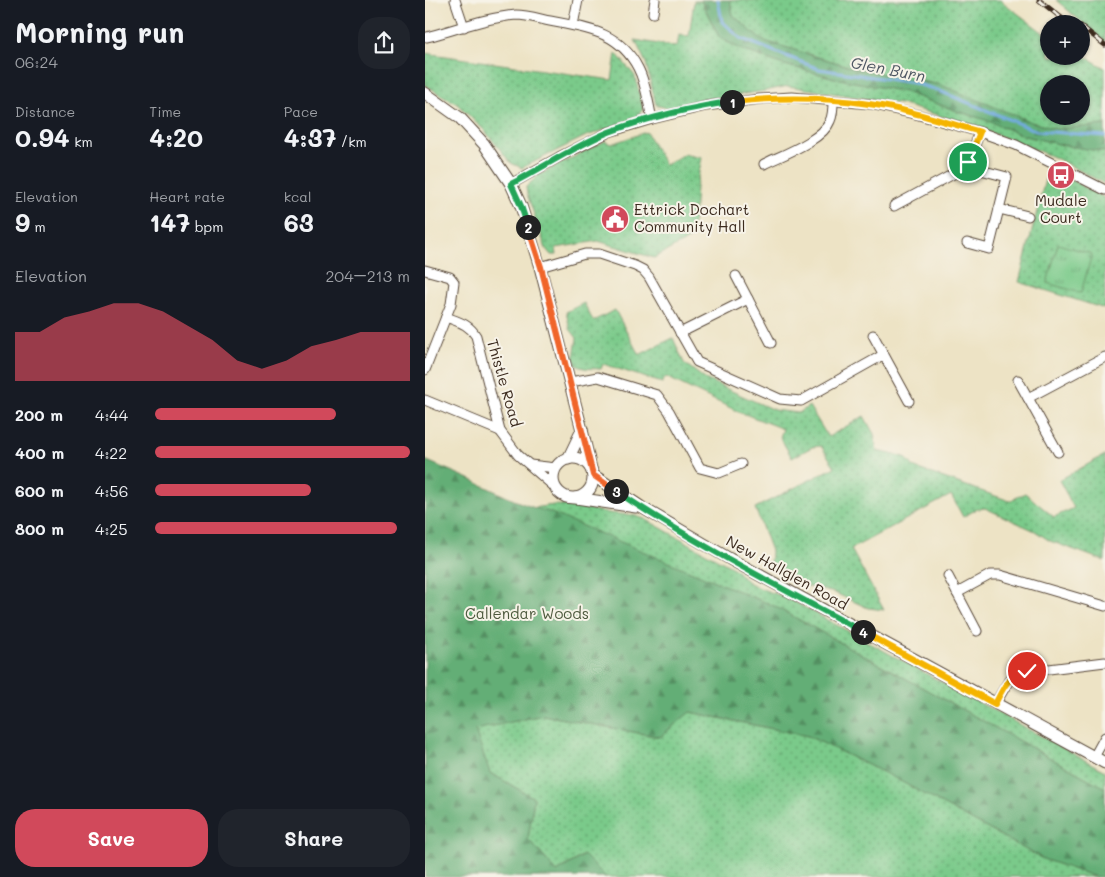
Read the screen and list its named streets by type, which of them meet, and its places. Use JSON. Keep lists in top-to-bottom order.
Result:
{
  "streets": {
    "street": ["Thistle Road", "New Hallglen Road"]
  },
  "crossings": [
    ["Thistle Road", "New Hallglen Road"]
  ],
  "water": ["Glen Burn"],
  "parks": ["Callendar Woods"],
  "places": {
    "bus stop": ["Mudale Court"],
    "public building": ["Ettrick Dochart Community Hall"]
  },
  "page": {
    "heading": ["Morning run", "06:24"],
    "map_buttons": ["+", "−"],
    "stats": [
      ["Distance", "0.94 km"],
      ["Time", "4:20"],
      ["Pace", "4:37 /km"],
      ["Elevation", "9 m"],
      ["Heart rate", "147 bpm"],
      ["kcal", "63"]
    ],
    "pins": [
      "1",
      "2",
      "3",
      "4"
    ],
    "chart": ["Elevation", "204–213 m"],
    "list": [
      {
        "name": "200 m",
        "note": "4:44"
      },
      {
        "name": "400 m",
        "note": "4:22"
      },
      {
        "name": "600 m",
        "note": "4:56"
      },
      {
        "name": "800 m",
        "note": "4:25"
      }
    ],
    "buttons": ["Save", "Share"]
  }
}
